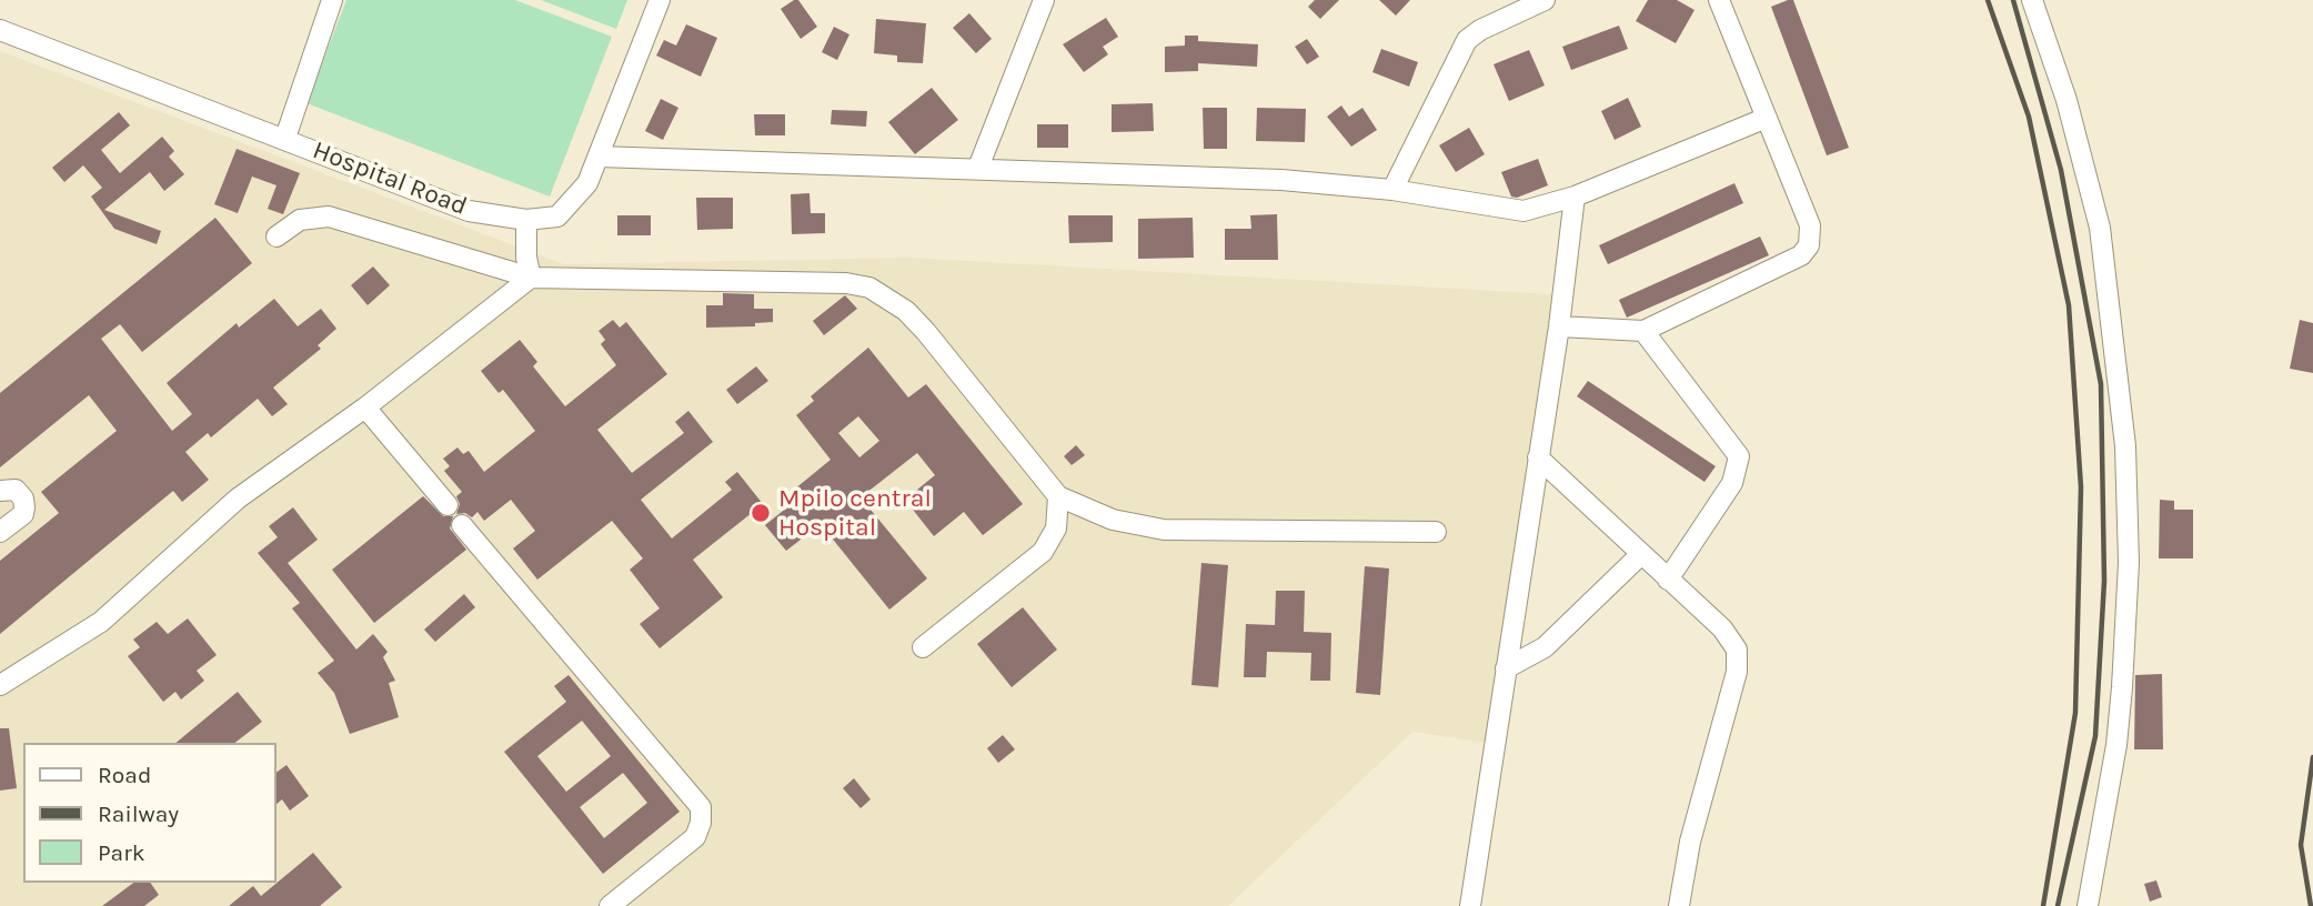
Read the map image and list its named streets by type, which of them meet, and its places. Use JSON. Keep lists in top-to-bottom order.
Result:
{
  "streets": {
    "street": ["Hospital Road"]
  },
  "places": ["Mpilo central Hospital"],
  "legend": ["Road", "Railway", "Park"]
}
